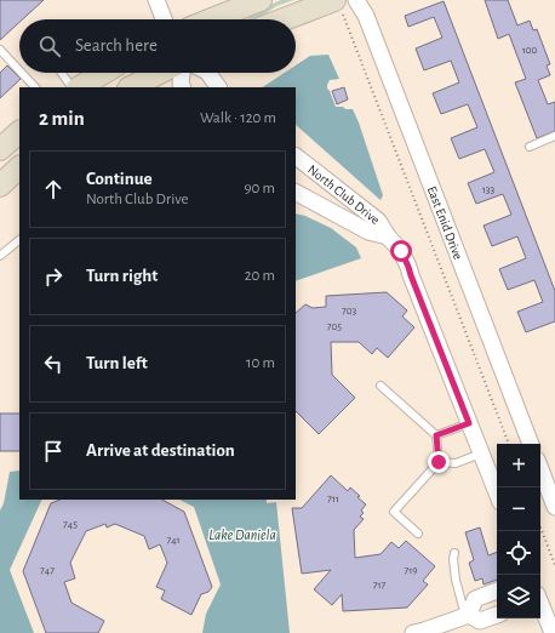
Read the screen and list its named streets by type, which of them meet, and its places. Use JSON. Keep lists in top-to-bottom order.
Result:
{
  "streets": {
    "street": ["North Club Drive", "East Enid Drive"]
  },
  "water": ["Lake Daniela"],
  "house_numbers": [
    "100",
    "133",
    "703",
    "705",
    "711",
    "745",
    "741",
    "747",
    "719",
    "717"
  ],
  "page": {
    "search": "Search here",
    "heading": ["2 min", "Walk · 120 m"],
    "list": [
      ["Continue", "North Club Drive", "90 m"],
      ["Turn right", "20 m"],
      ["Turn left", "10 m"],
      "Arrive at destination"
    ],
    "map_buttons": ["+", "−"]
  }
}
